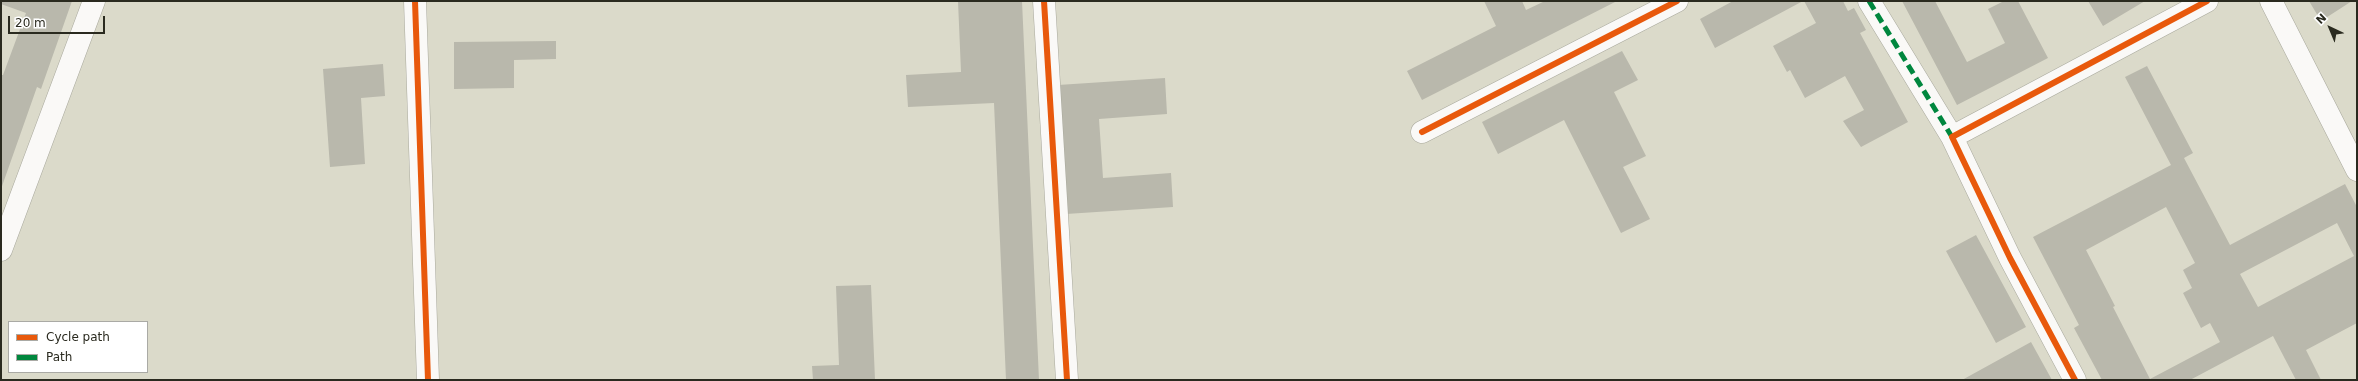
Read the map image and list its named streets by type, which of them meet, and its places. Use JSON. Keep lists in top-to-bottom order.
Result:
{
  "legend": ["Cycle path", "Path"],
  "scale_bar": "20 m",
  "north": "top left"
}
